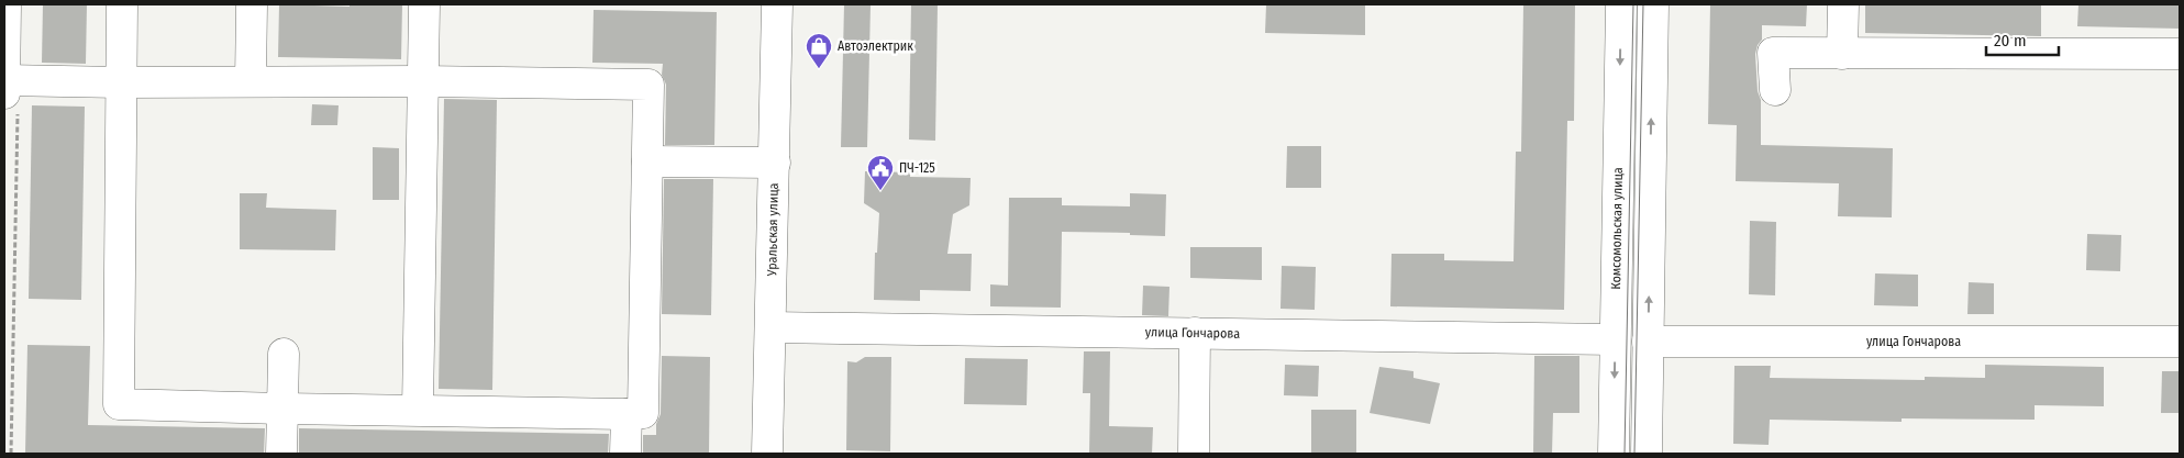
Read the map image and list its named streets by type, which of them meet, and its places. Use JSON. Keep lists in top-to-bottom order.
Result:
{
  "streets": {
    "street": ["Комсомольская улица", "Уральская улица", "улица Гончарова"]
  },
  "crossings": [
    ["Комсомольская улица", "улица Гончарова"],
    ["Уральская улица", "улица Гончарова"]
  ],
  "places": {
    "shop": ["Автоэлектрик"],
    "public building": ["ПЧ-125"]
  },
  "scale_bar": "20 m"
}
